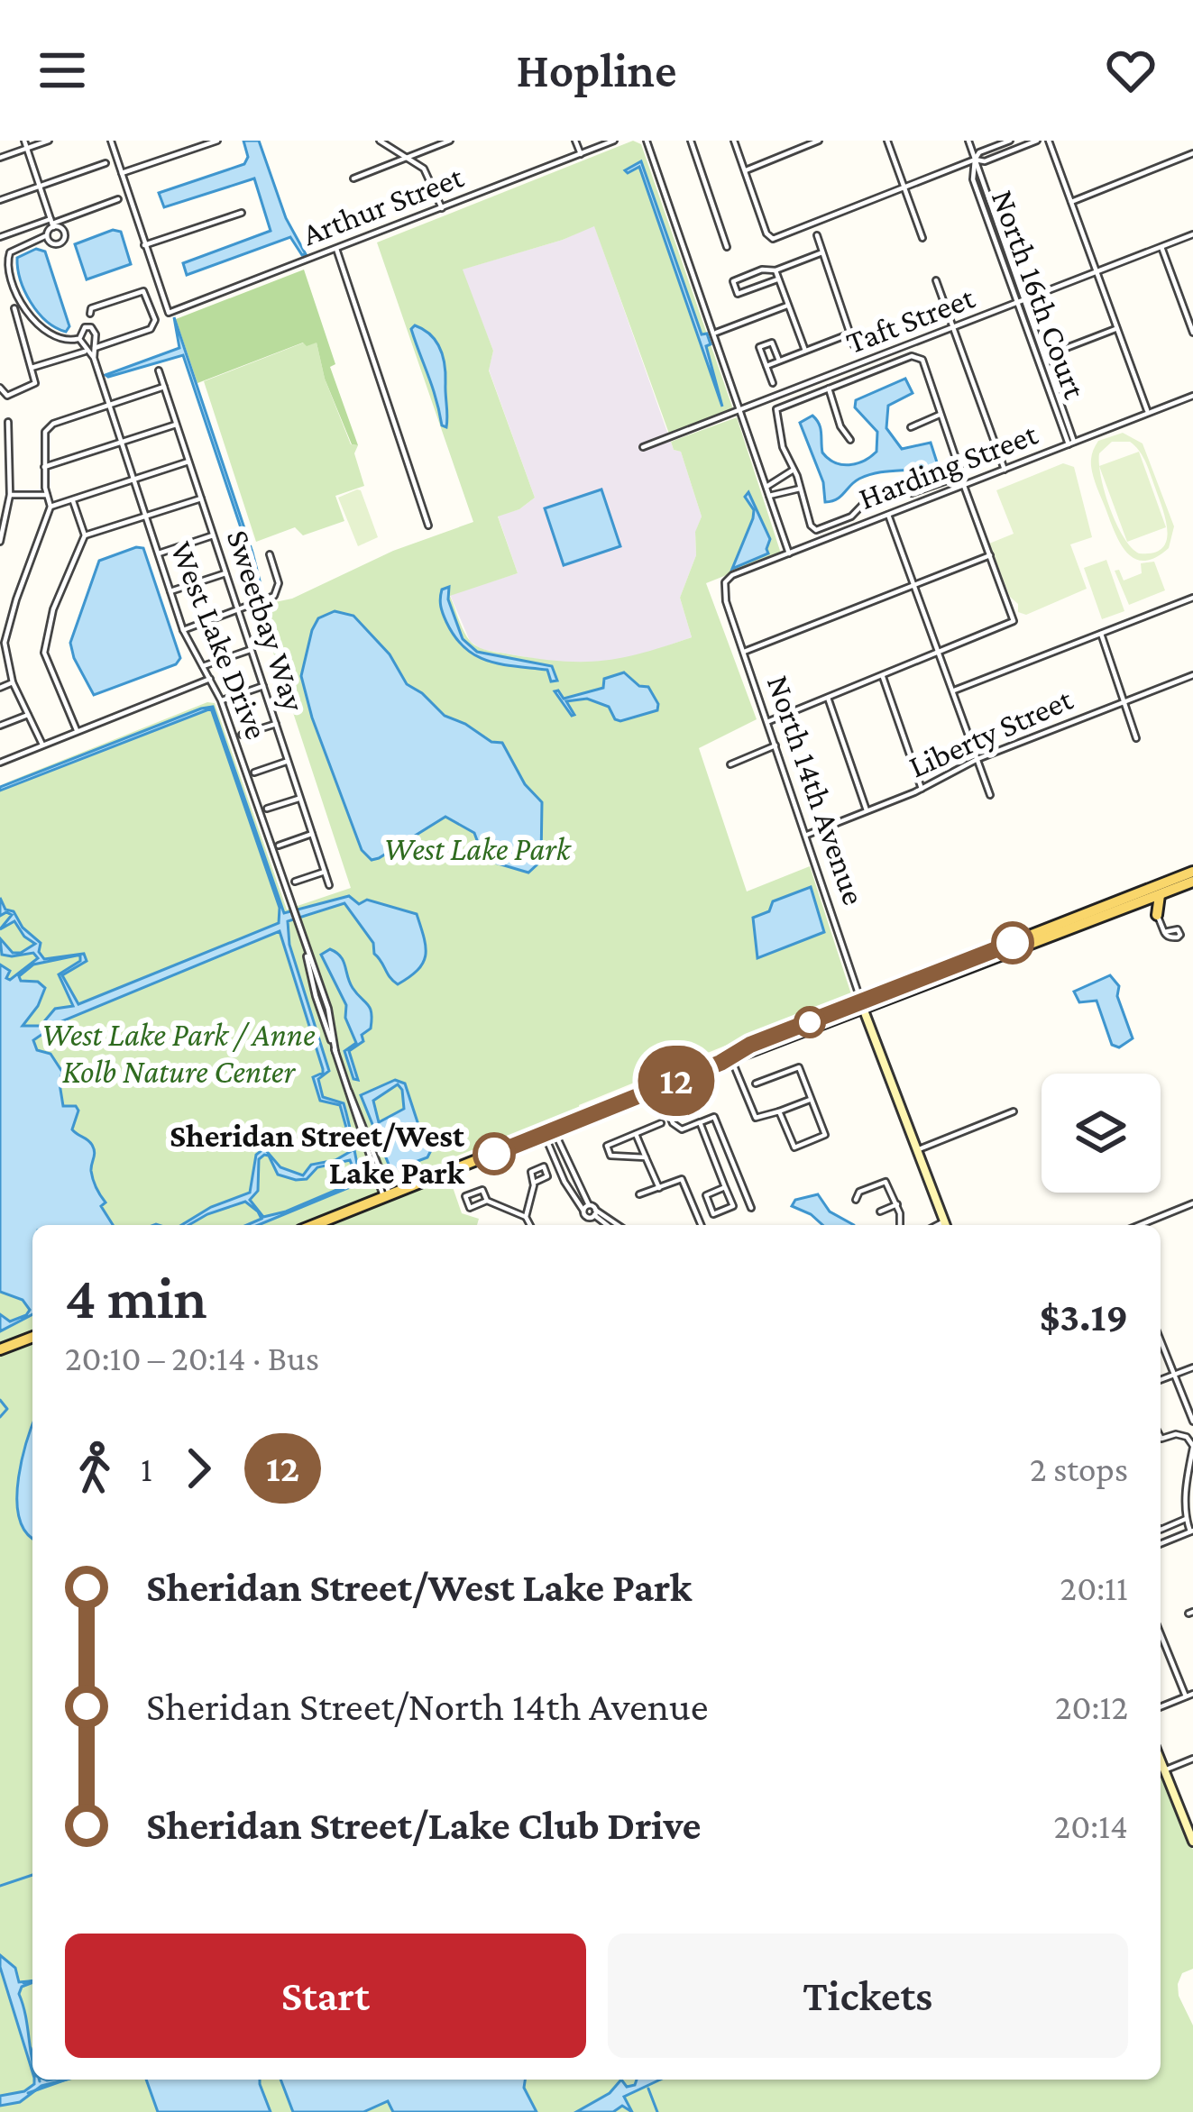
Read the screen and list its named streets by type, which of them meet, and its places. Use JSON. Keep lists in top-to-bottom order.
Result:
{
  "streets": {
    "street": [
      "Arthur Street",
      "North 16th Court",
      "Taft Street",
      "Harding Street",
      "Sweetbay Way",
      "West Lake Drive",
      "Liberty Street",
      "North 14th Avenue"
    ]
  },
  "crossings": [
    ["North 16th Court", "Taft Street"],
    ["North 16th Court", "Harding Street"],
    ["Harding Street", "North 14th Avenue"],
    ["Liberty Street", "North 14th Avenue"]
  ],
  "parks": ["West Lake Park", "West Lake Park / Anne Kolb Nature Center"],
  "places": ["Sheridan Street/West Lake Park"],
  "lines": ["bus line 12"],
  "page": {
    "header": "Hopline",
    "on_map": "12",
    "heading": ["4 min", "20:10 – 20:14 · Bus", "$3.19"],
    "legs": ["1", "12", "2 stops"],
    "list": [
      {
        "name": "Sheridan Street/West Lake Park",
        "value": "20:11"
      },
      {
        "name": "Sheridan Street/North 14th Avenue",
        "value": "20:12"
      },
      {
        "name": "Sheridan Street/Lake Club Drive",
        "value": "20:14"
      }
    ],
    "buttons": ["Start", "Tickets"]
  }
}
